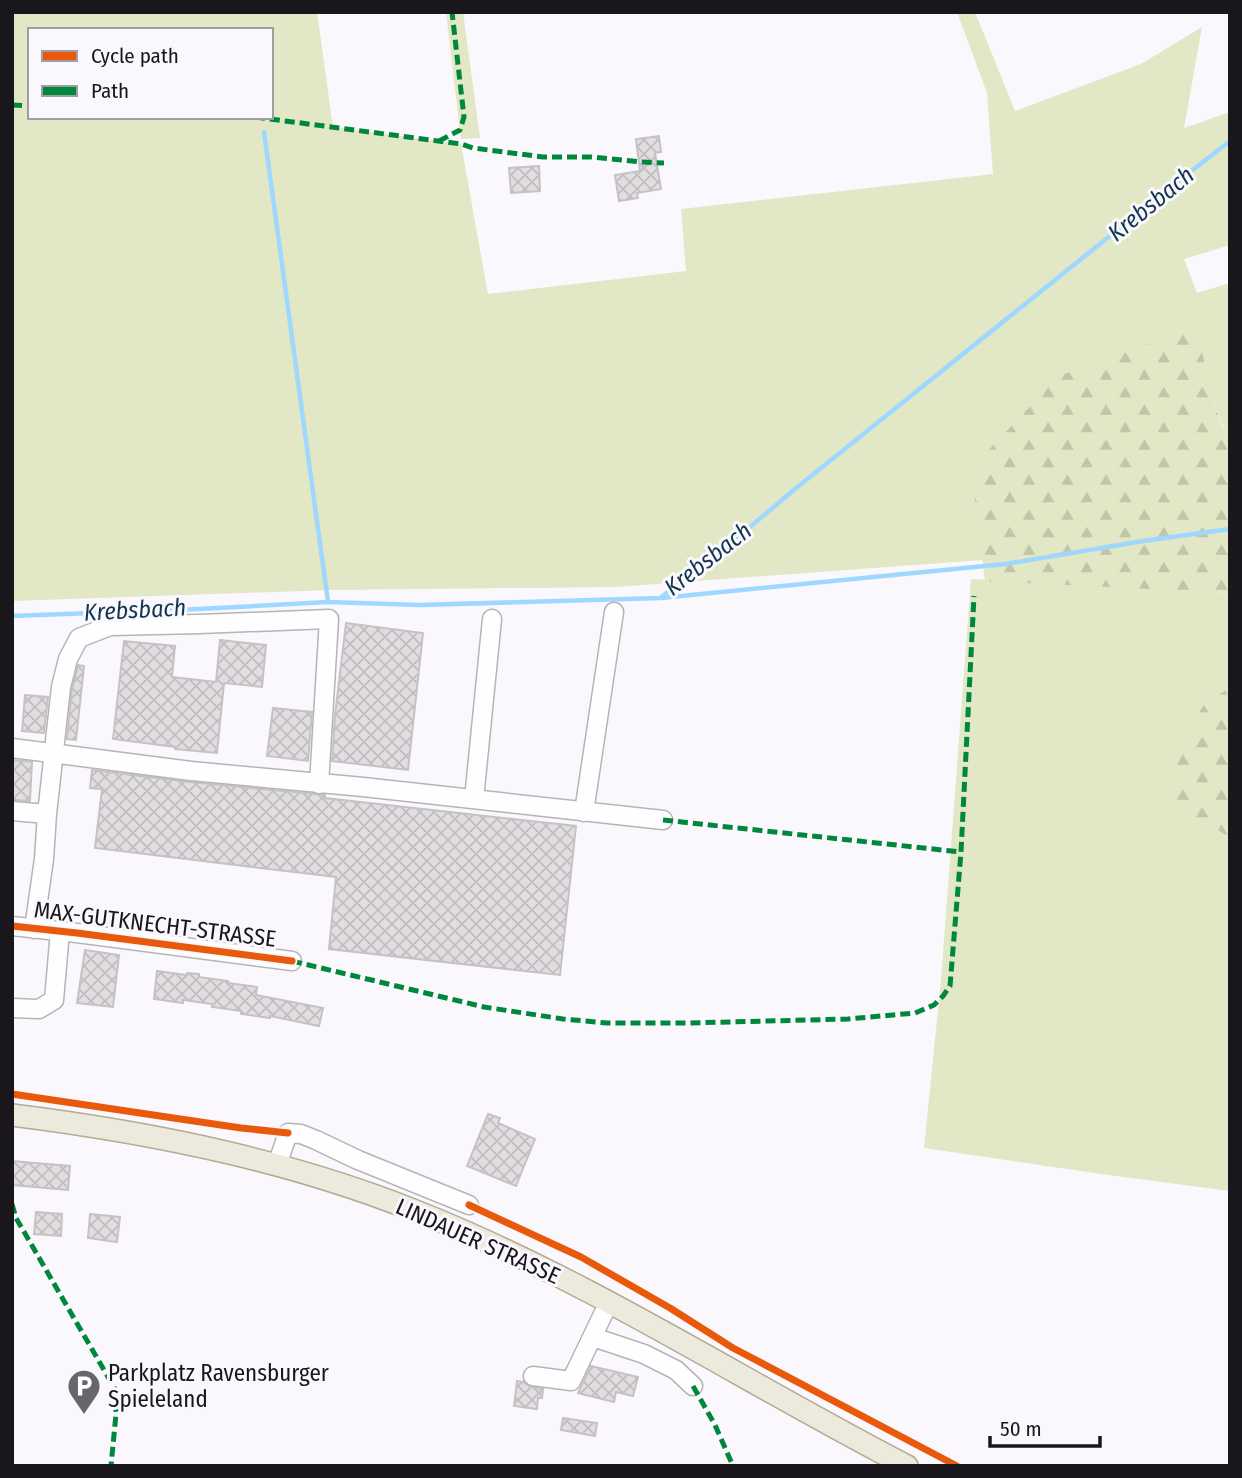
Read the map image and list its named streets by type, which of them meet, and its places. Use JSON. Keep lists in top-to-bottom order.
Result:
{
  "streets": {
    "main road": ["LINDAUER STRASSE"],
    "street": ["MAX-GUTKNECHT-STRASSE"]
  },
  "water": ["Krebsbach"],
  "places": {
    "parking": ["Parkplatz Ravensburger Spieleland"]
  },
  "legend": ["Cycle path", "Path"],
  "scale_bar": "50 m"
}
